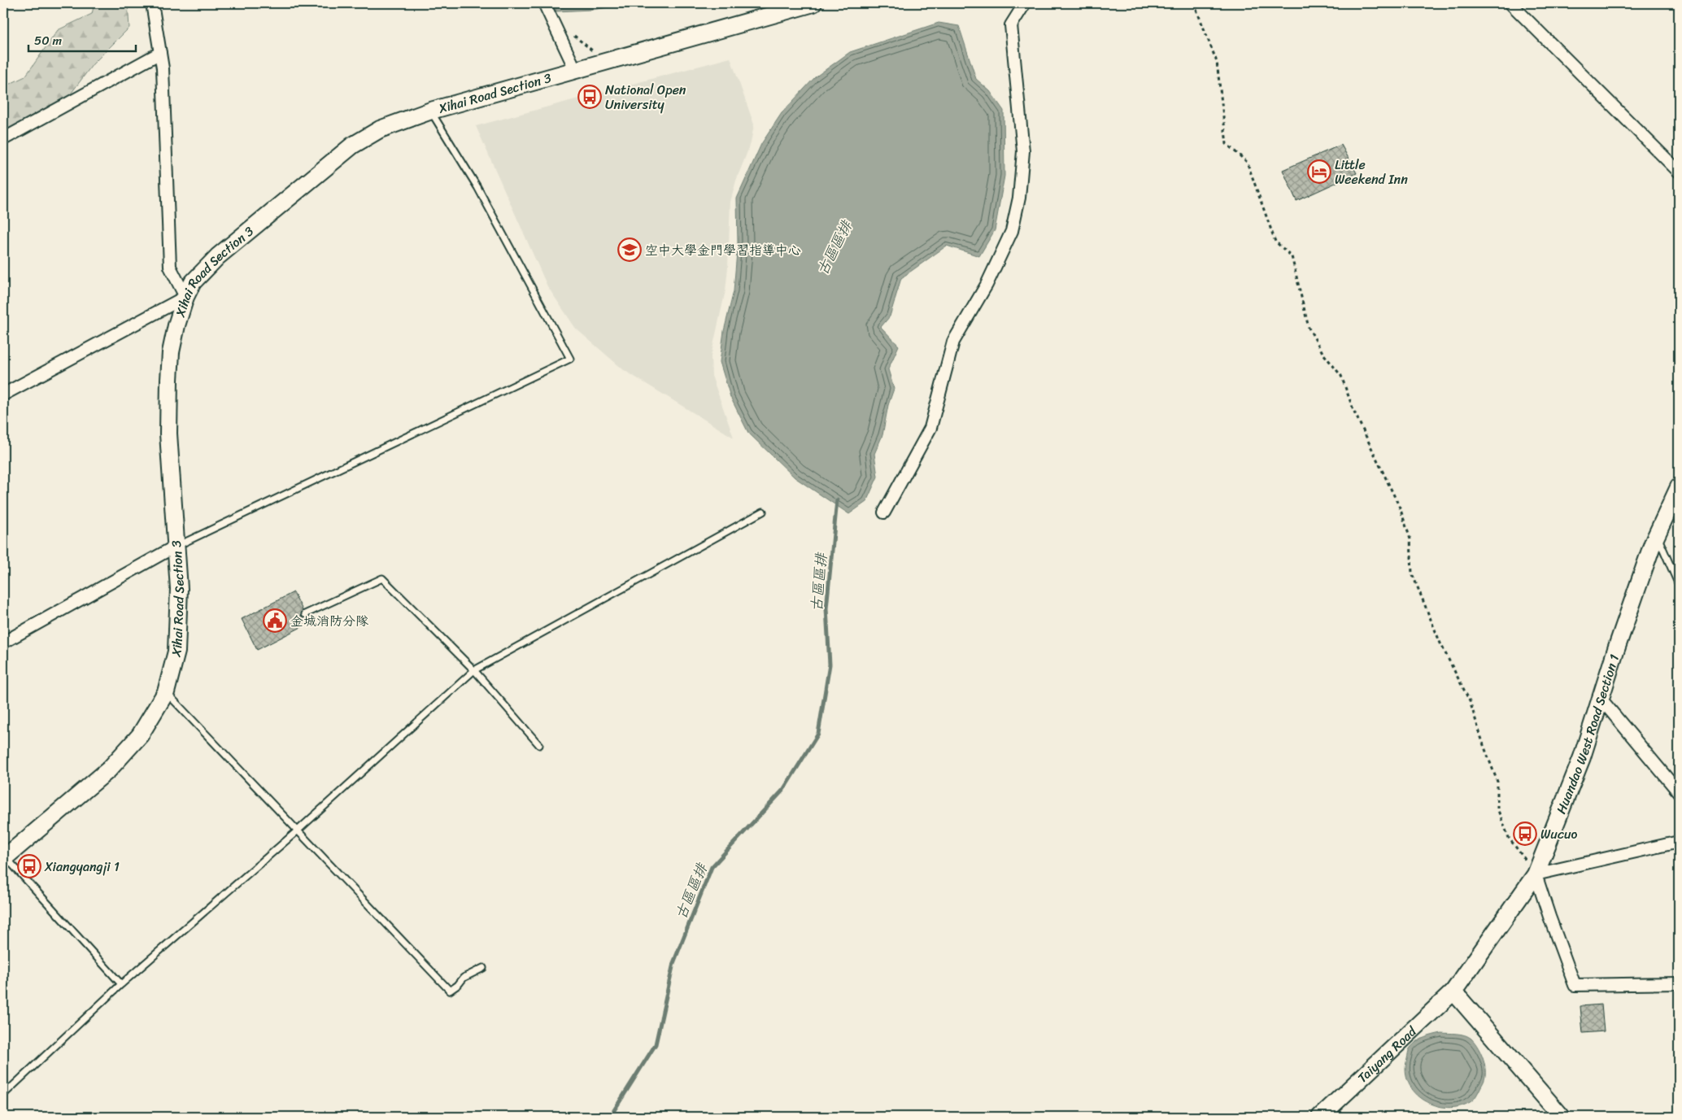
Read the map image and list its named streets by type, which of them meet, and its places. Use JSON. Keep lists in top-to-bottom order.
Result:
{
  "streets": {
    "main road": ["Xihai Road Section 3", "Huandao West Road Section 1", "Taiyang Road"]
  },
  "crossings": [
    ["Huandao West Road Section 1", "Taiyang Road"]
  ],
  "water": ["古區區排"],
  "places": {
    "bus stop": ["National Open University", "Wucuo", "Xiangyangji 1"],
    "hotel": ["Little Weekend Inn"],
    "school or university": ["空中大學金門學習指導中心"],
    "public building": ["金城消防分隊"]
  },
  "scale_bar": "50 m"
}
